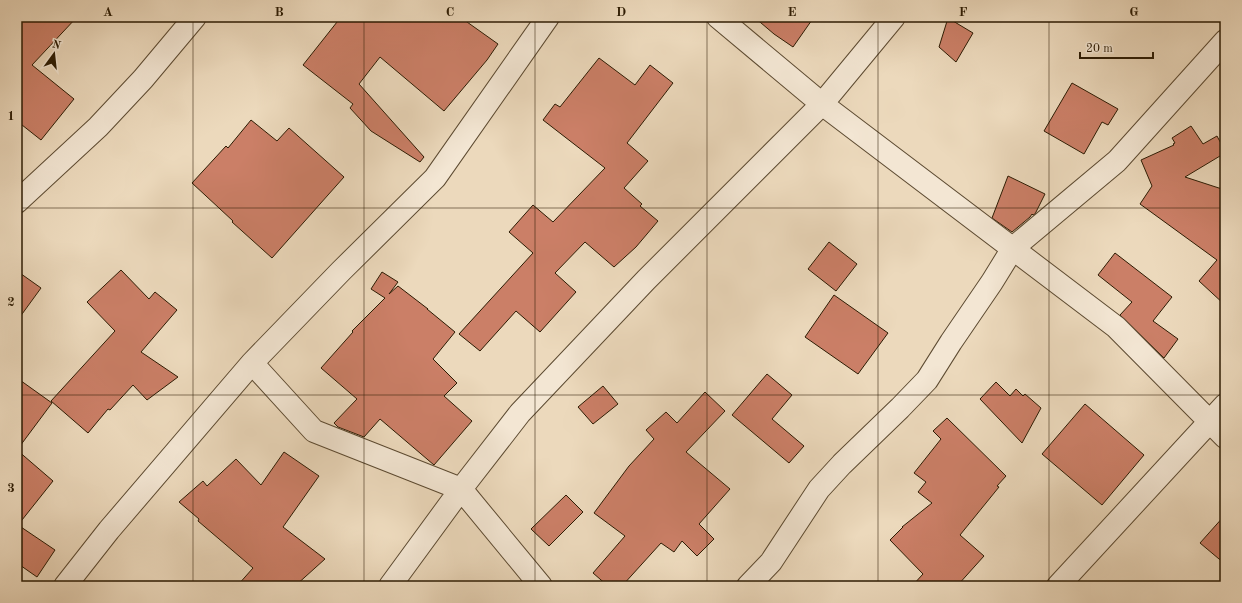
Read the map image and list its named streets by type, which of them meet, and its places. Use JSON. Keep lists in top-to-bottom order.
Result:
{
  "scale_bar": "20 m",
  "north": "top",
  "grid": {
    "columns": [
      "A",
      "B",
      "C",
      "D",
      "E",
      "F",
      "G"
    ],
    "rows": ["1", "2", "3"]
  }
}
